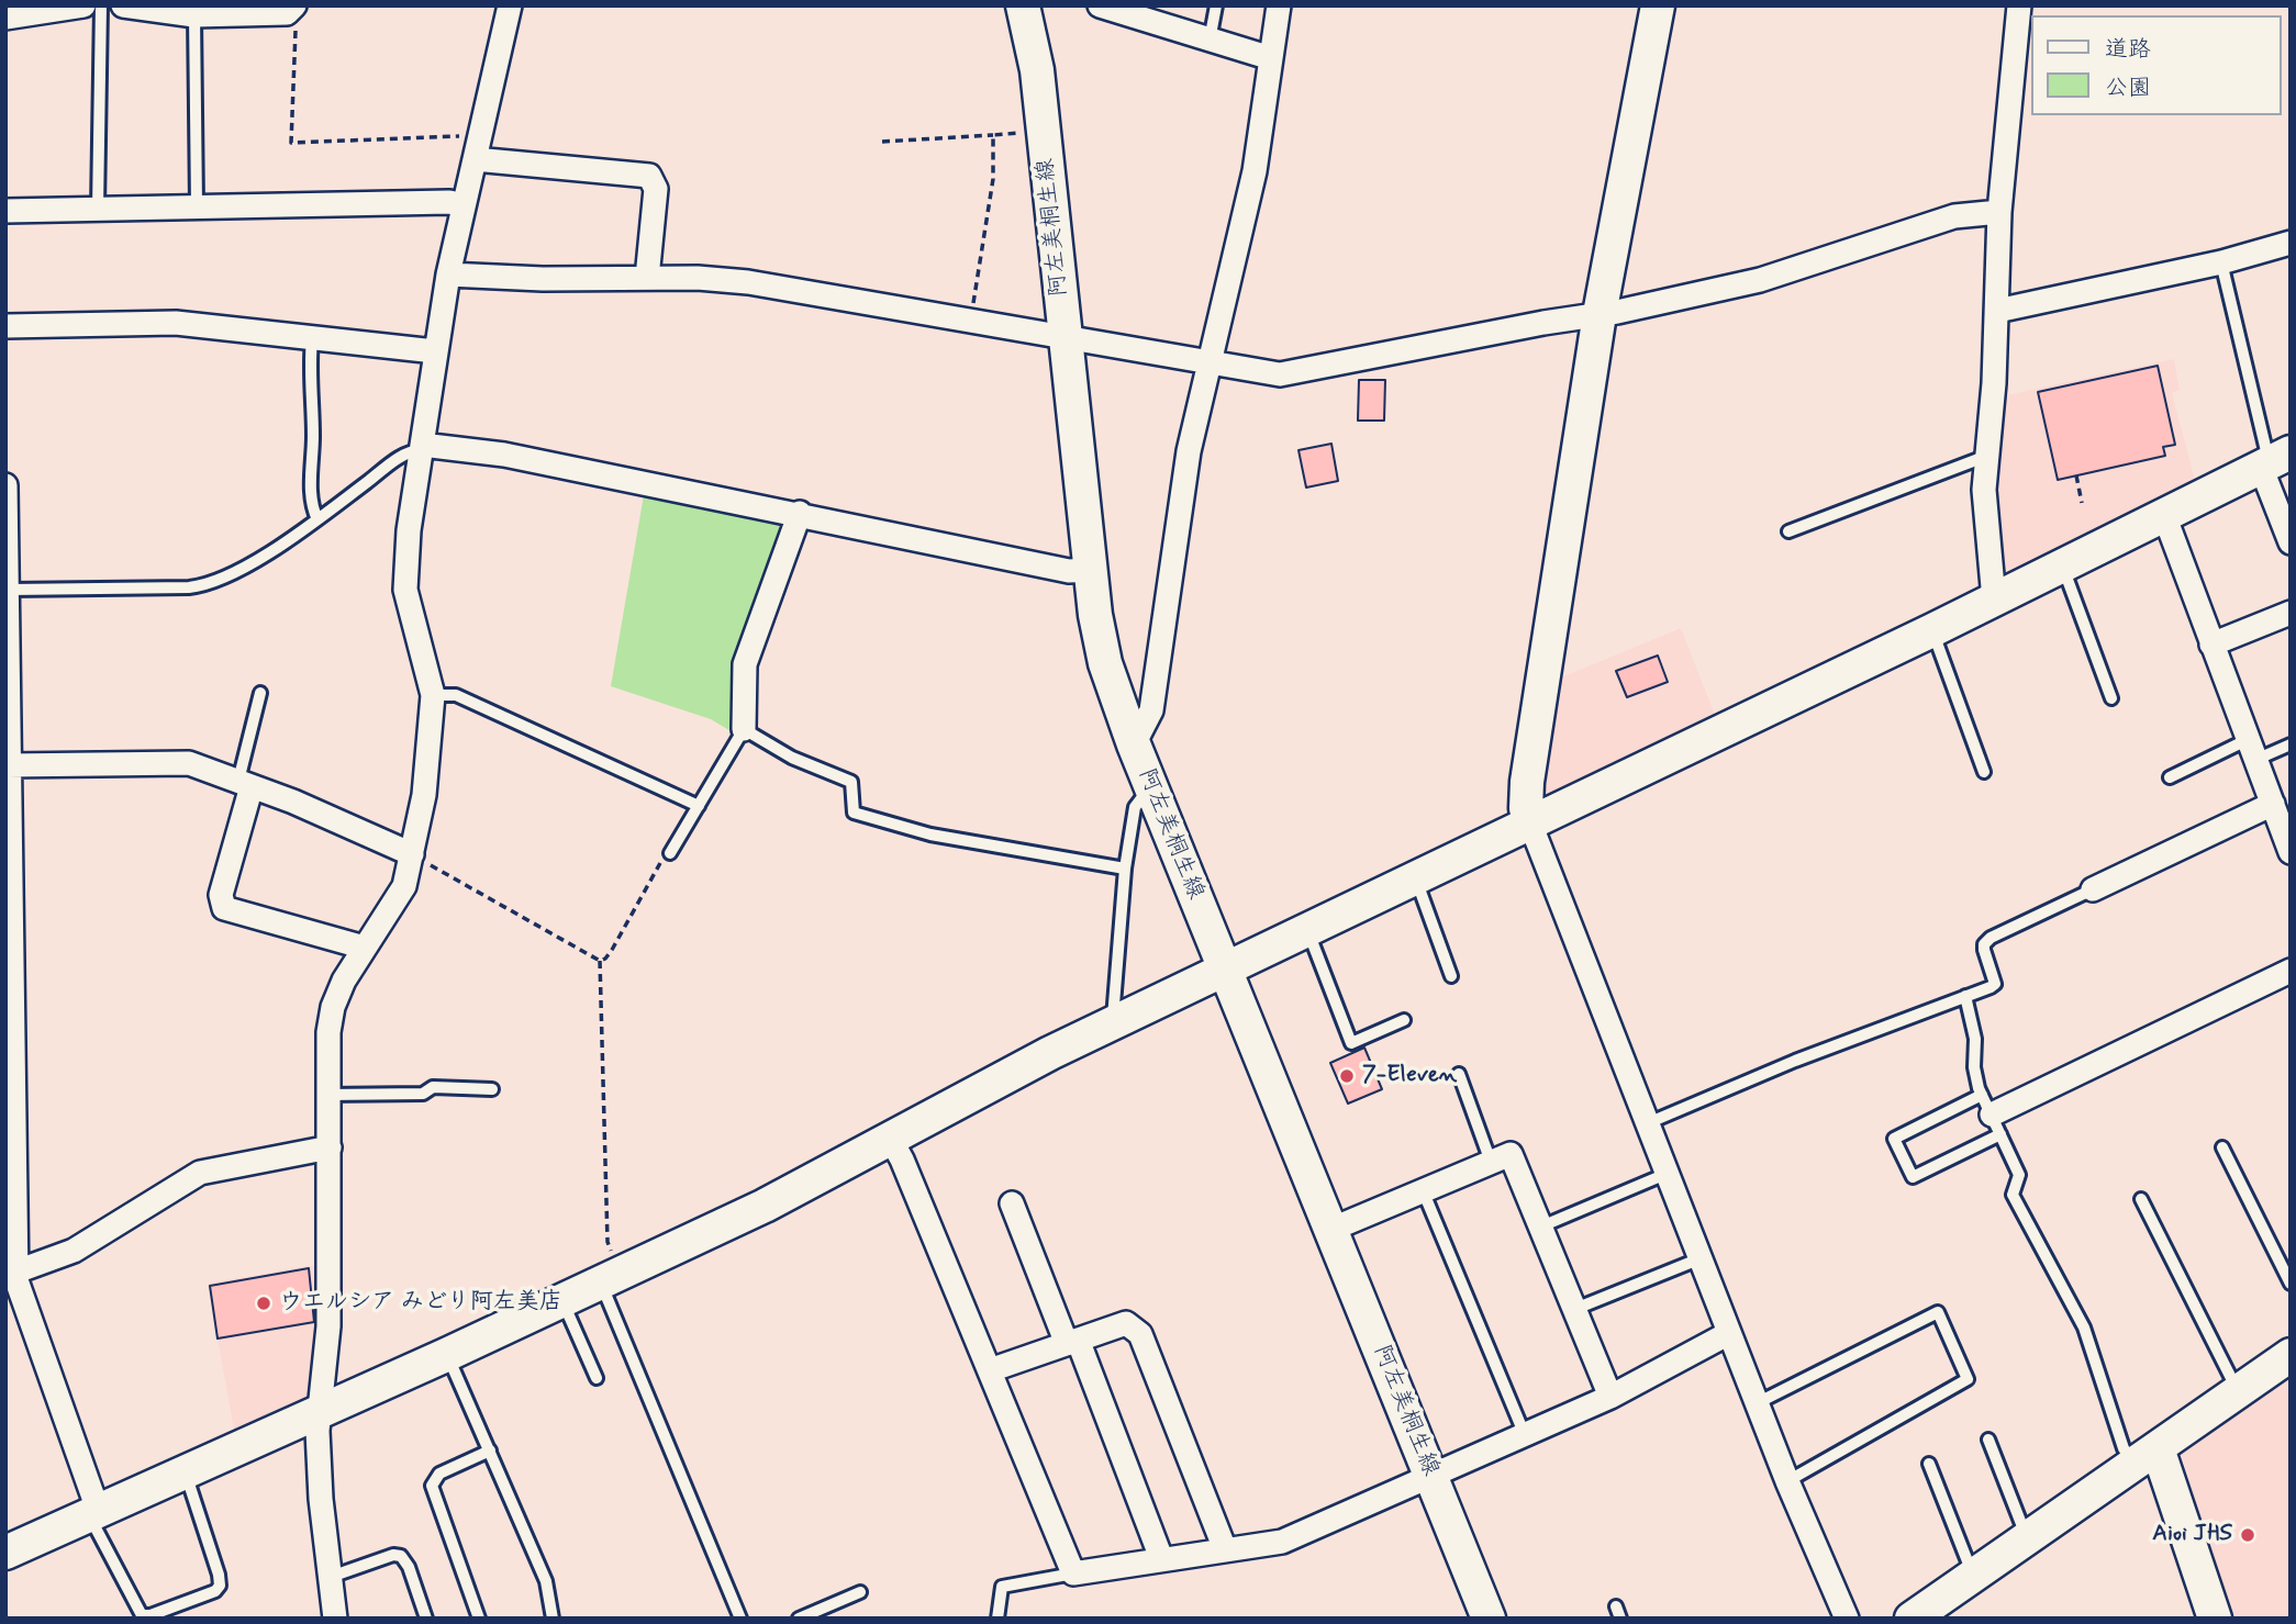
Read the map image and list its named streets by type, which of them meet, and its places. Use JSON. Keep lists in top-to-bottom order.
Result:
{
  "streets": {
    "street": ["阿左美桐生線"]
  },
  "places": ["7-Eleven", "ウエルシア みどり阿左美店", "Aioi JHS"],
  "legend": ["道路", "公園"]
}
